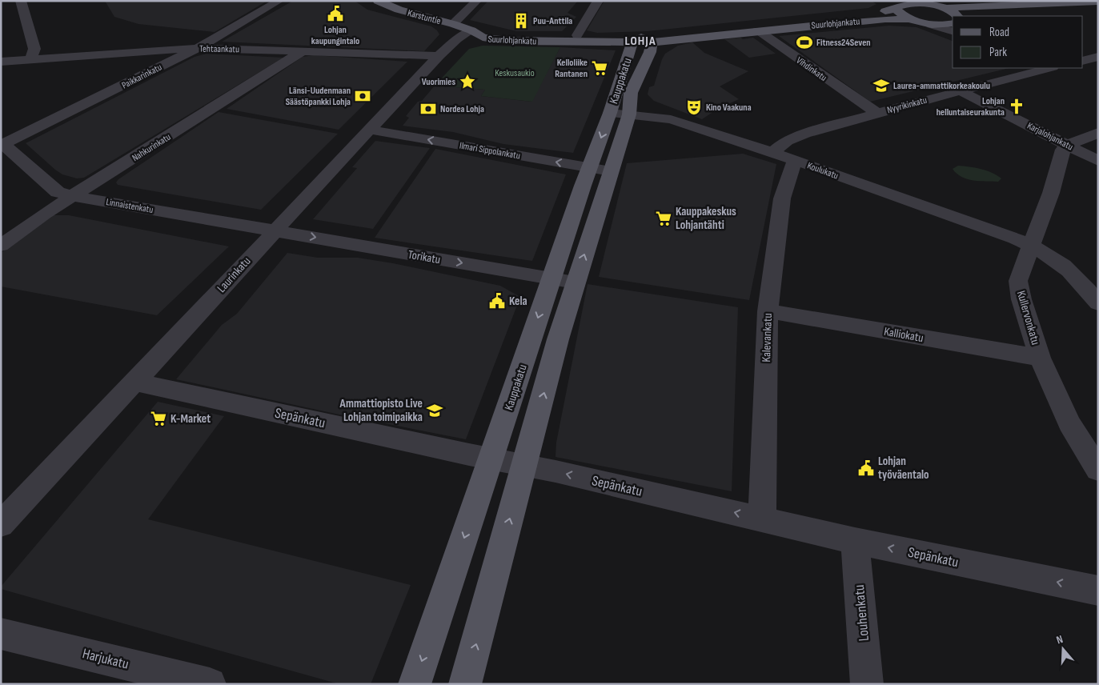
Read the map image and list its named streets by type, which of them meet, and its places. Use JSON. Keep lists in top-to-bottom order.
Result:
{
  "streets": {
    "main road": ["Karstuntie", "Suurlohjankatu", "Kauppakatu"],
    "street": [
      "Tehtaankatu",
      "Vihdinkatu",
      "Paikkarinkatu",
      "Nyyrikinkatu",
      "Karjalohjankatu",
      "Nahkurinkatu",
      "Ilmari Sippolankatu",
      "Koulukatu",
      "Linnaistenkatu",
      "Torikatu",
      "Laurinkatu",
      "Kullervonkatu",
      "Kalliokatu",
      "Kalevankatu",
      "Sepänkatu",
      "Louhenkatu",
      "Harjukatu"
    ]
  },
  "crossings": [
    ["Karstuntie", "Suurlohjankatu"],
    ["Karstuntie", "Laurinkatu"],
    ["Suurlohjankatu", "Vihdinkatu"],
    ["Suurlohjankatu", "Kauppakatu"],
    ["Suurlohjankatu", "Laurinkatu"],
    ["Tehtaankatu", "Paikkarinkatu"],
    ["Tehtaankatu", "Nahkurinkatu"],
    ["Tehtaankatu", "Laurinkatu"],
    ["Vihdinkatu", "Nyyrikinkatu"],
    ["Paikkarinkatu", "Linnaistenkatu"],
    ["Kauppakatu", "Ilmari Sippolankatu"],
    ["Kauppakatu", "Koulukatu"],
    ["Kauppakatu", "Torikatu"],
    ["Kauppakatu", "Sepänkatu"],
    ["Nyyrikinkatu", "Karjalohjankatu"],
    ["Nyyrikinkatu", "Koulukatu"],
    ["Karjalohjankatu", "Kullervonkatu"],
    ["Nahkurinkatu", "Linnaistenkatu"],
    ["Ilmari Sippolankatu", "Laurinkatu"],
    ["Koulukatu", "Kullervonkatu"],
    ["Koulukatu", "Kalevankatu"],
    ["Linnaistenkatu", "Torikatu"],
    ["Linnaistenkatu", "Laurinkatu"],
    ["Torikatu", "Laurinkatu"],
    ["Laurinkatu", "Sepänkatu"],
    ["Kullervonkatu", "Kalliokatu"],
    ["Kalliokatu", "Kalevankatu"],
    ["Kalevankatu", "Sepänkatu"],
    ["Sepänkatu", "Louhenkatu"]
  ],
  "one_way": ["Ilmari Sippolankatu", "Torikatu", "Sepänkatu"],
  "districts": ["LOHJA"],
  "parks": ["Keskusaukio"],
  "places": {
    "public building": ["Lohjan kaupungintalo", "Kela", "Lohjan työväentalo"],
    "building": ["Puu-Anttila"],
    "sports": ["Fitness24Seven"],
    "supermarket": ["Kelloliike Rantanen", "Kauppakeskus Lohjantähti", "K-Market"],
    "place": ["Vuorimies"],
    "school or university": ["Laurea-ammattikorkeakoulu", "Ammattiopisto Live Lohjan toimipaikka"],
    "bank": ["Länsi-Uudenmaan Säästöpankki Lohja", "Nordea Lohja"],
    "church": ["Lohjan helluntaiseurakunta"],
    "theatre": ["Kino Vaakuna"]
  },
  "legend": ["Road", "Park"],
  "north": "top"
}
